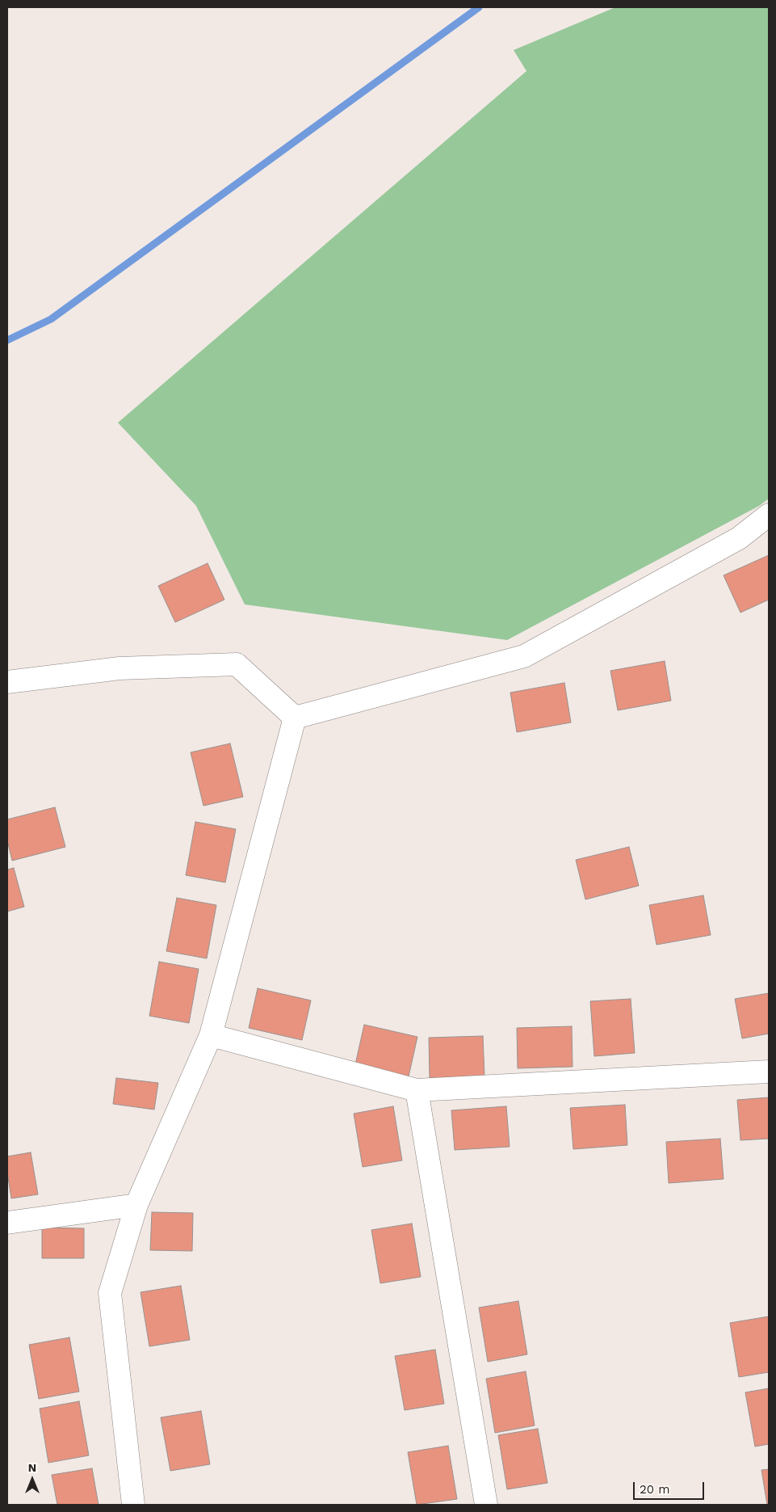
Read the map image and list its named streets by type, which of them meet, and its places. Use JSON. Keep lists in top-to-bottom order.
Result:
{
  "scale_bar": "20 m",
  "north": "top"
}
